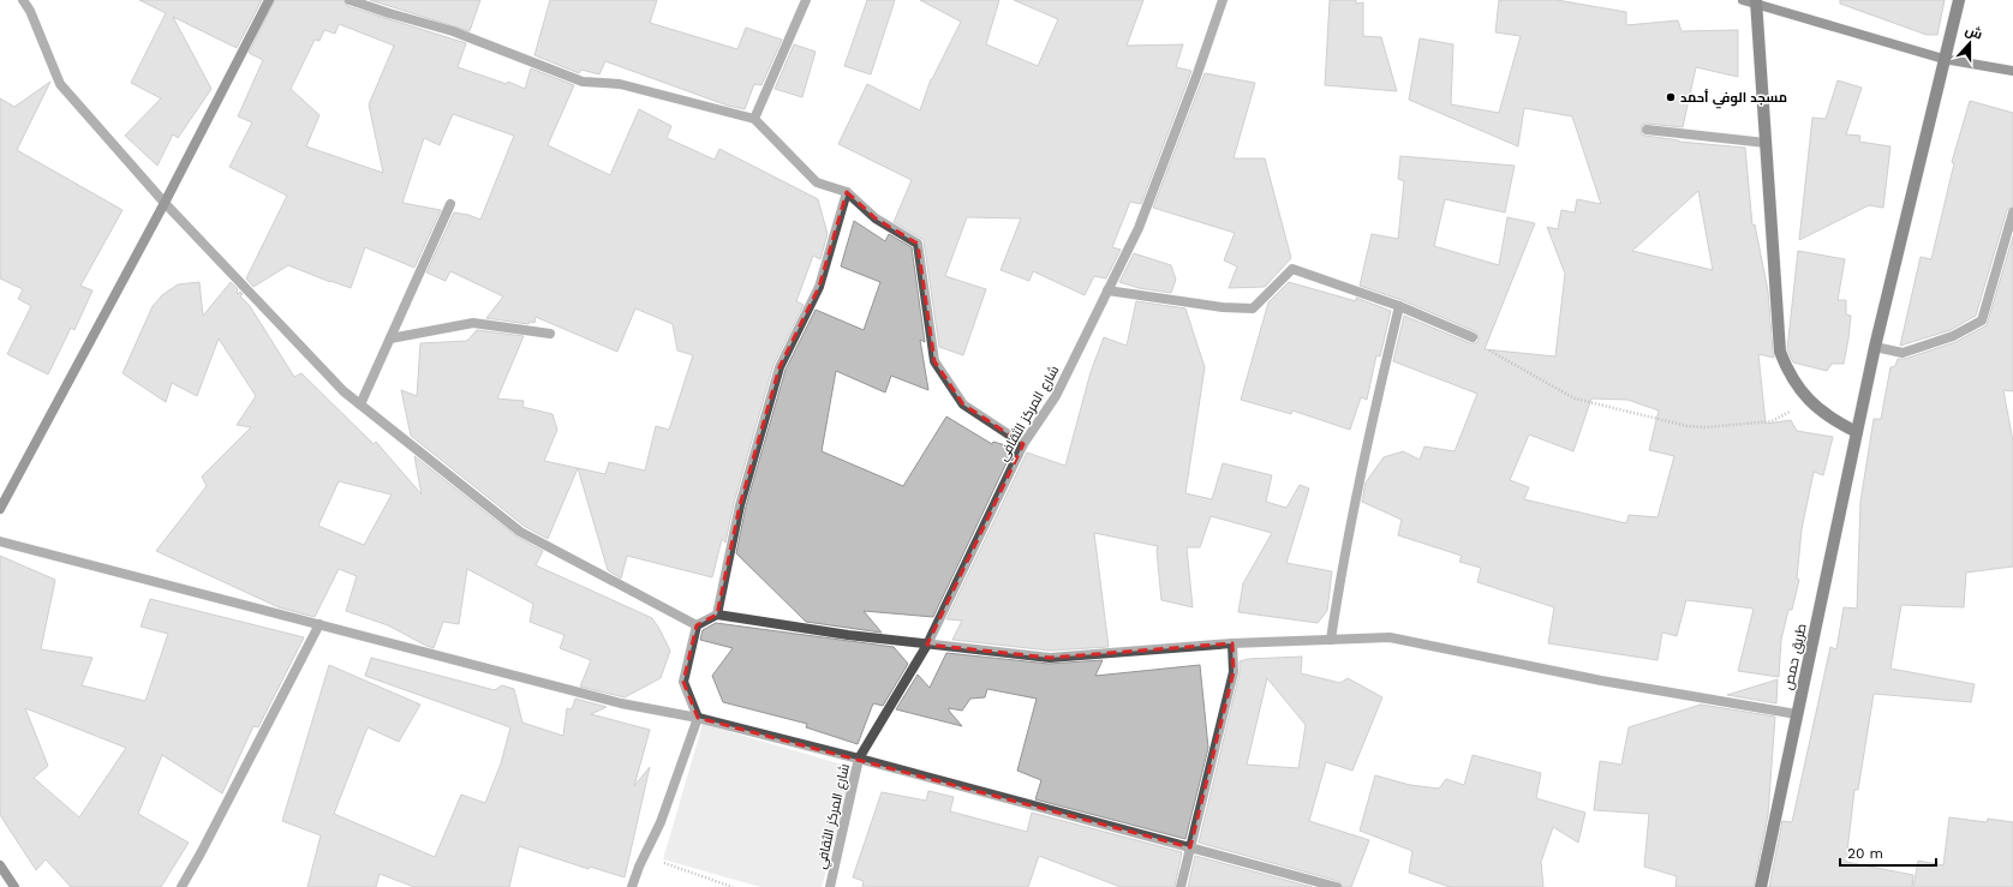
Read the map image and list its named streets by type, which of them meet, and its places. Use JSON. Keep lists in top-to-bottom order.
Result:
{
  "streets": {
    "main road": ["طريق حمص"],
    "street": ["شارع المركز الثقافي"]
  },
  "places": ["مسجد الوفي أحمد"],
  "scale_bar": "20 m",
  "north": "top"
}
